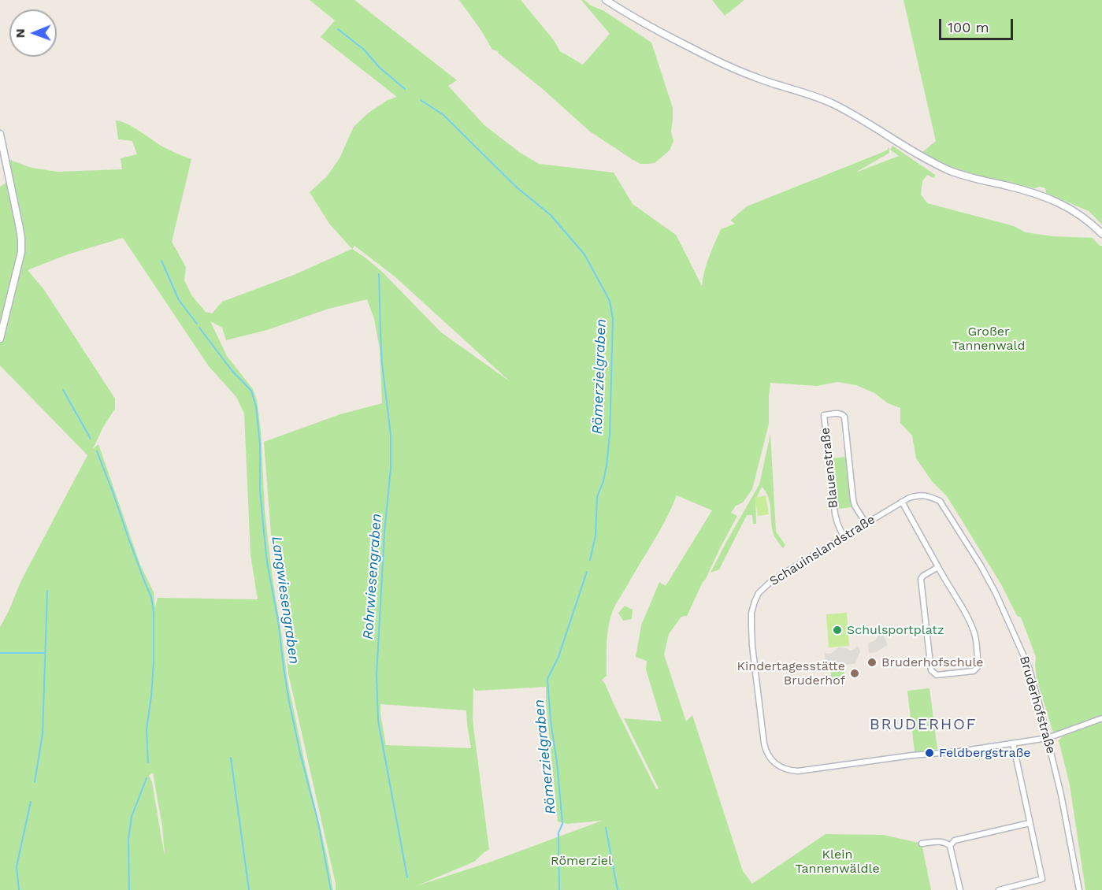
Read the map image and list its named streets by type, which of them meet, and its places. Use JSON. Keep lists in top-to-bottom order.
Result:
{
  "streets": {
    "street": ["Blauenstraße", "Schauinslandstraße", "Bruderhofstraße"]
  },
  "crossings": [
    ["Blauenstraße", "Schauinslandstraße"],
    ["Schauinslandstraße", "Bruderhofstraße"]
  ],
  "districts": ["BRUDERHOF"],
  "water": ["Römerzielgraben", "Rohrwiesengraben", "Langwiesengraben"],
  "parks": ["Großer Tannenwald", "Klein Tannenwäldle", "Römerziel"],
  "places": [
    "Schulsportplatz",
    "Bruderhofschule",
    "Kindertagesstätte Bruderhof",
    "Feldbergstraße"
  ],
  "scale_bar": "100 m",
  "north": "left"
}
